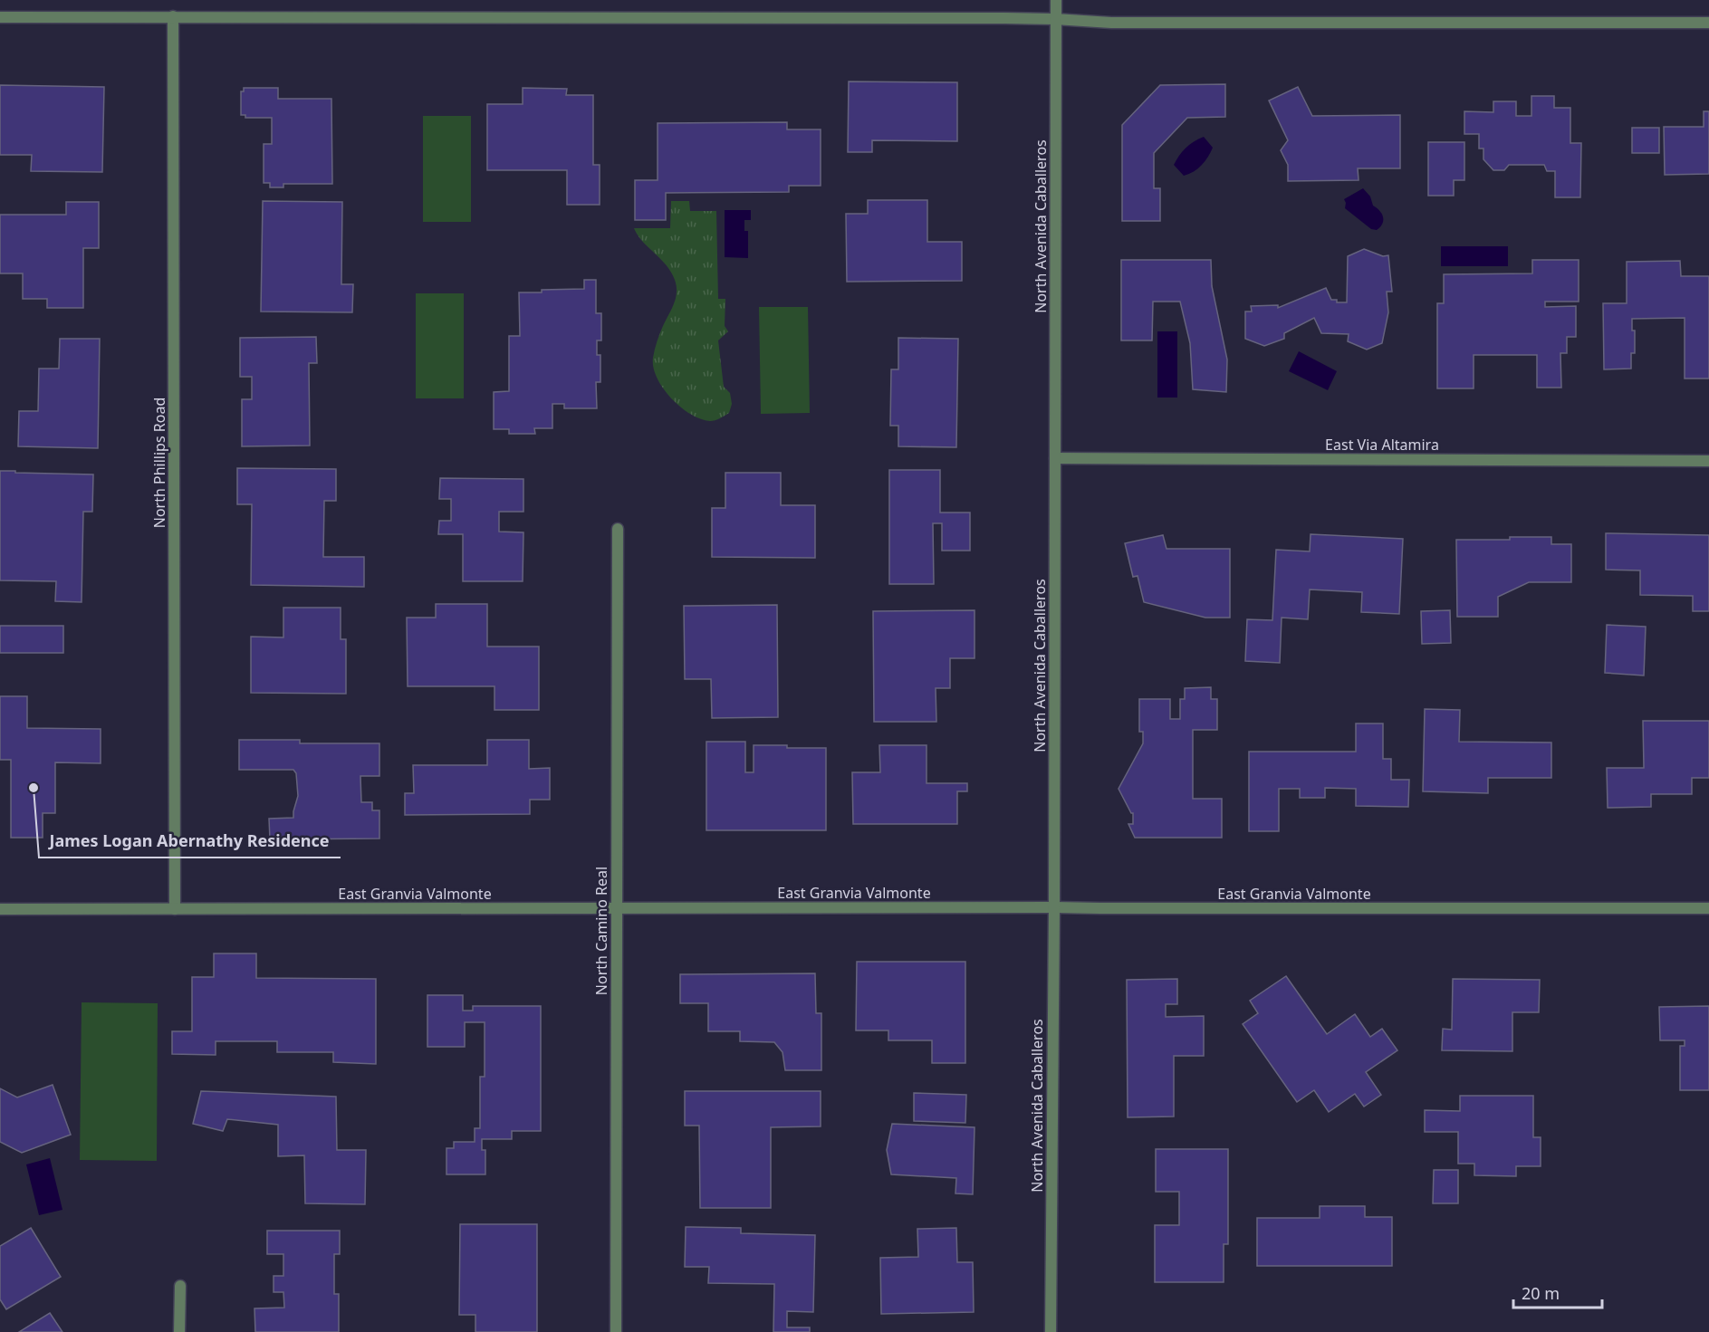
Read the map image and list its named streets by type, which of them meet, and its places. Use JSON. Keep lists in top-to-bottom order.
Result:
{
  "streets": {
    "street": [
      "North Avenida Caballeros",
      "East Via Altamira",
      "North Phillips Road",
      "East Granvia Valmonte",
      "North Camino Real"
    ]
  },
  "crossings": [
    ["North Avenida Caballeros", "East Via Altamira"],
    ["North Avenida Caballeros", "East Granvia Valmonte"],
    ["North Phillips Road", "East Granvia Valmonte"],
    ["East Granvia Valmonte", "North Camino Real"]
  ],
  "places": ["James Logan Abernathy Residence"],
  "scale_bar": "20 m"
}
